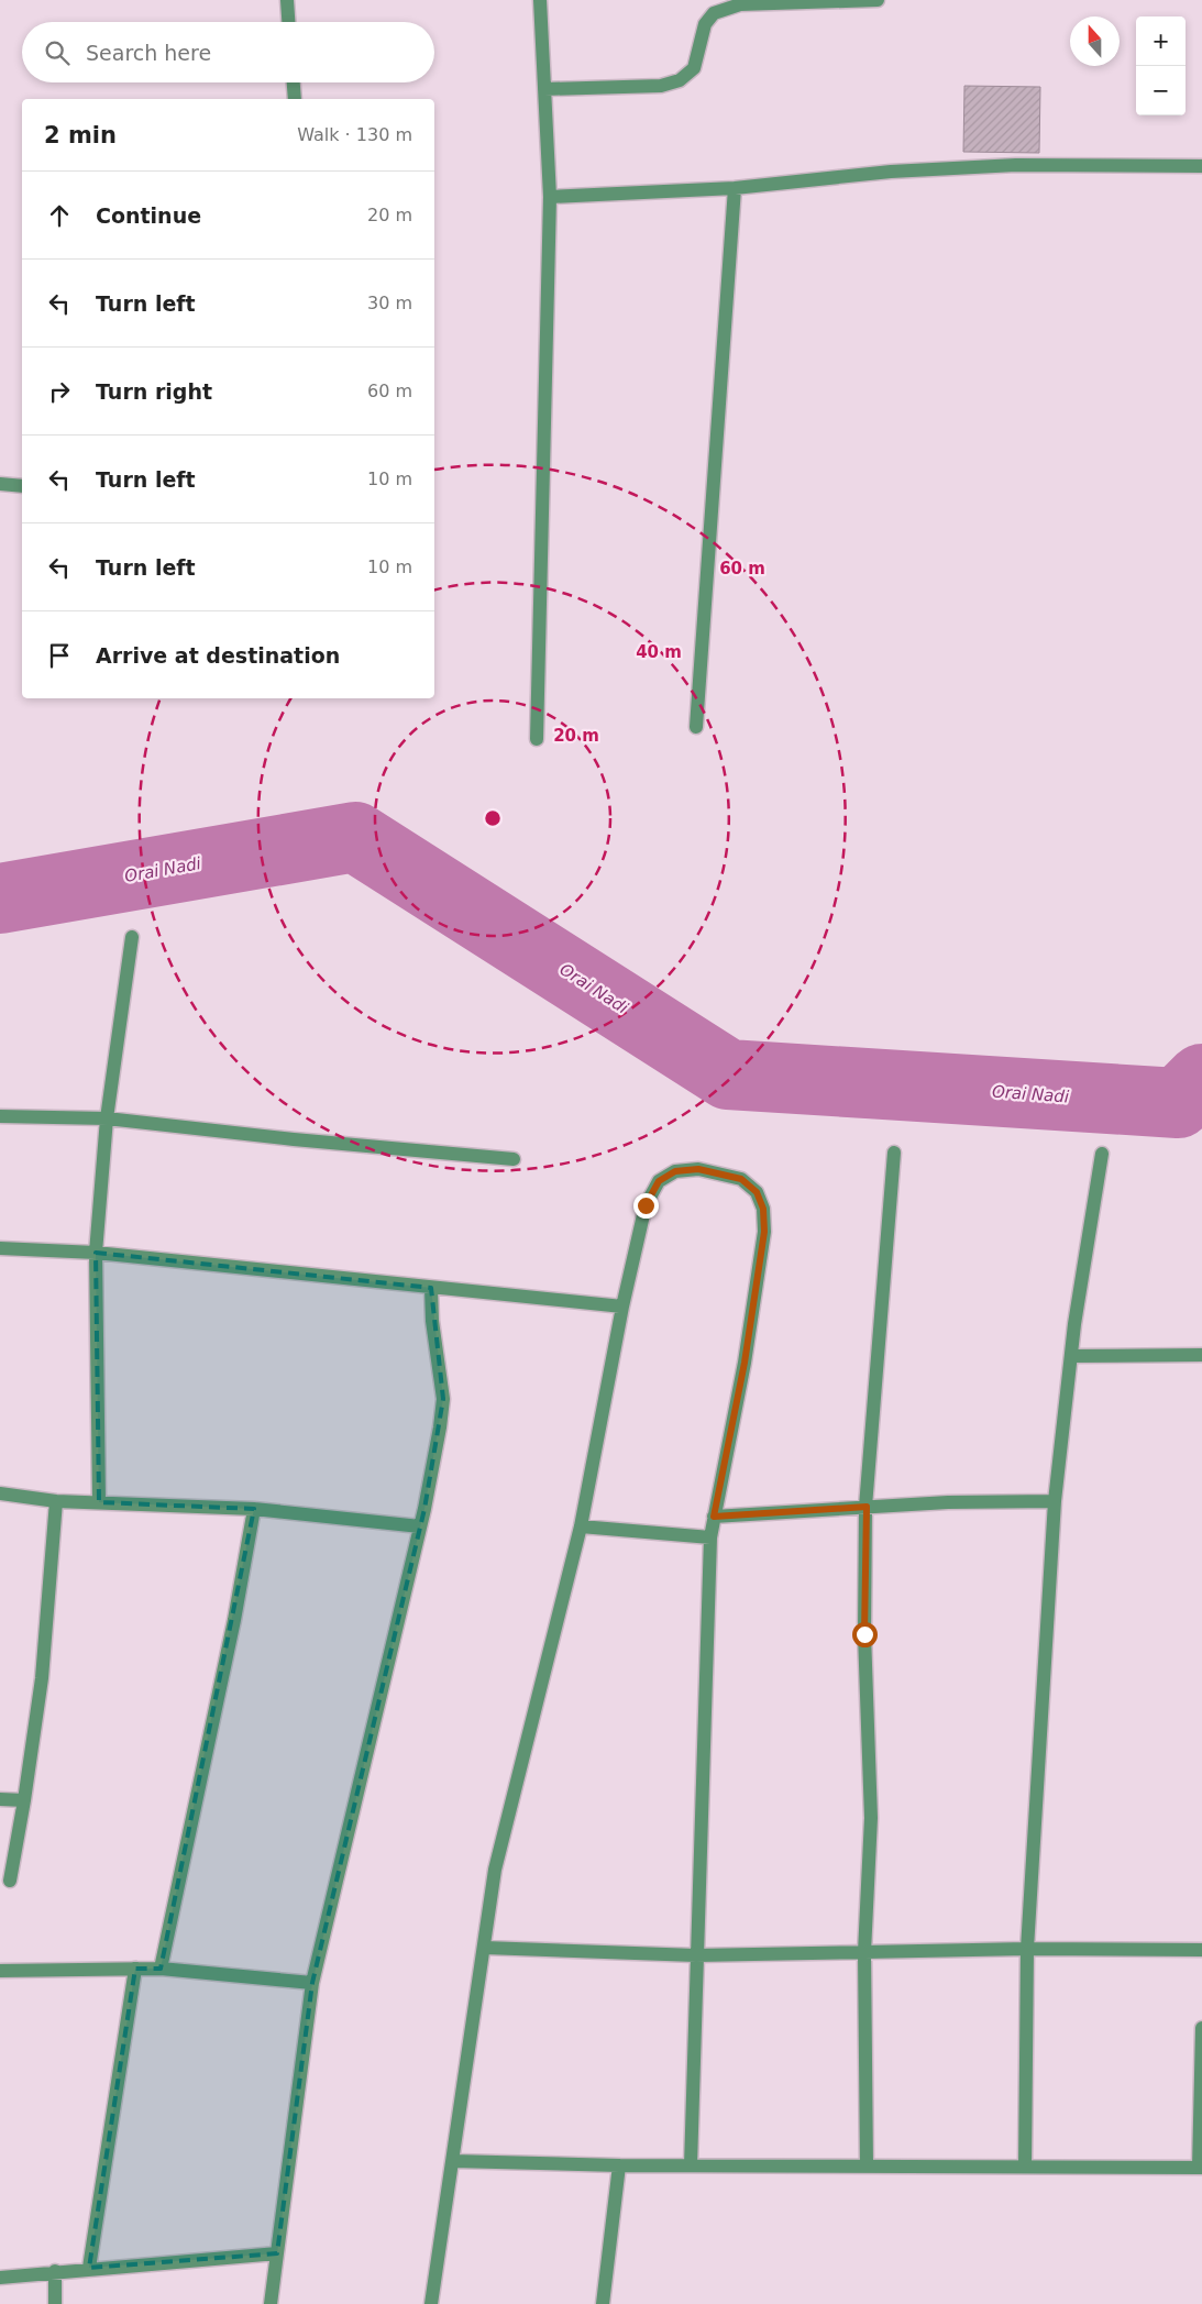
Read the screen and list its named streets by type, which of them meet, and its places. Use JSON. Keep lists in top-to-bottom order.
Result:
{
  "water": ["Orai Nadi"],
  "north": "top",
  "page": {
    "map_buttons": ["+", "−"],
    "search": "Search here",
    "heading": ["2 min", "Walk · 130 m"],
    "list": [
      ["Continue", "20 m"],
      ["Turn left", "30 m"],
      ["Turn right", "60 m"],
      ["Turn left", "10 m"],
      ["Turn left", "10 m"],
      "Arrive at destination"
    ]
  },
  "rings": ["60 m", "40 m", "20 m"]
}
